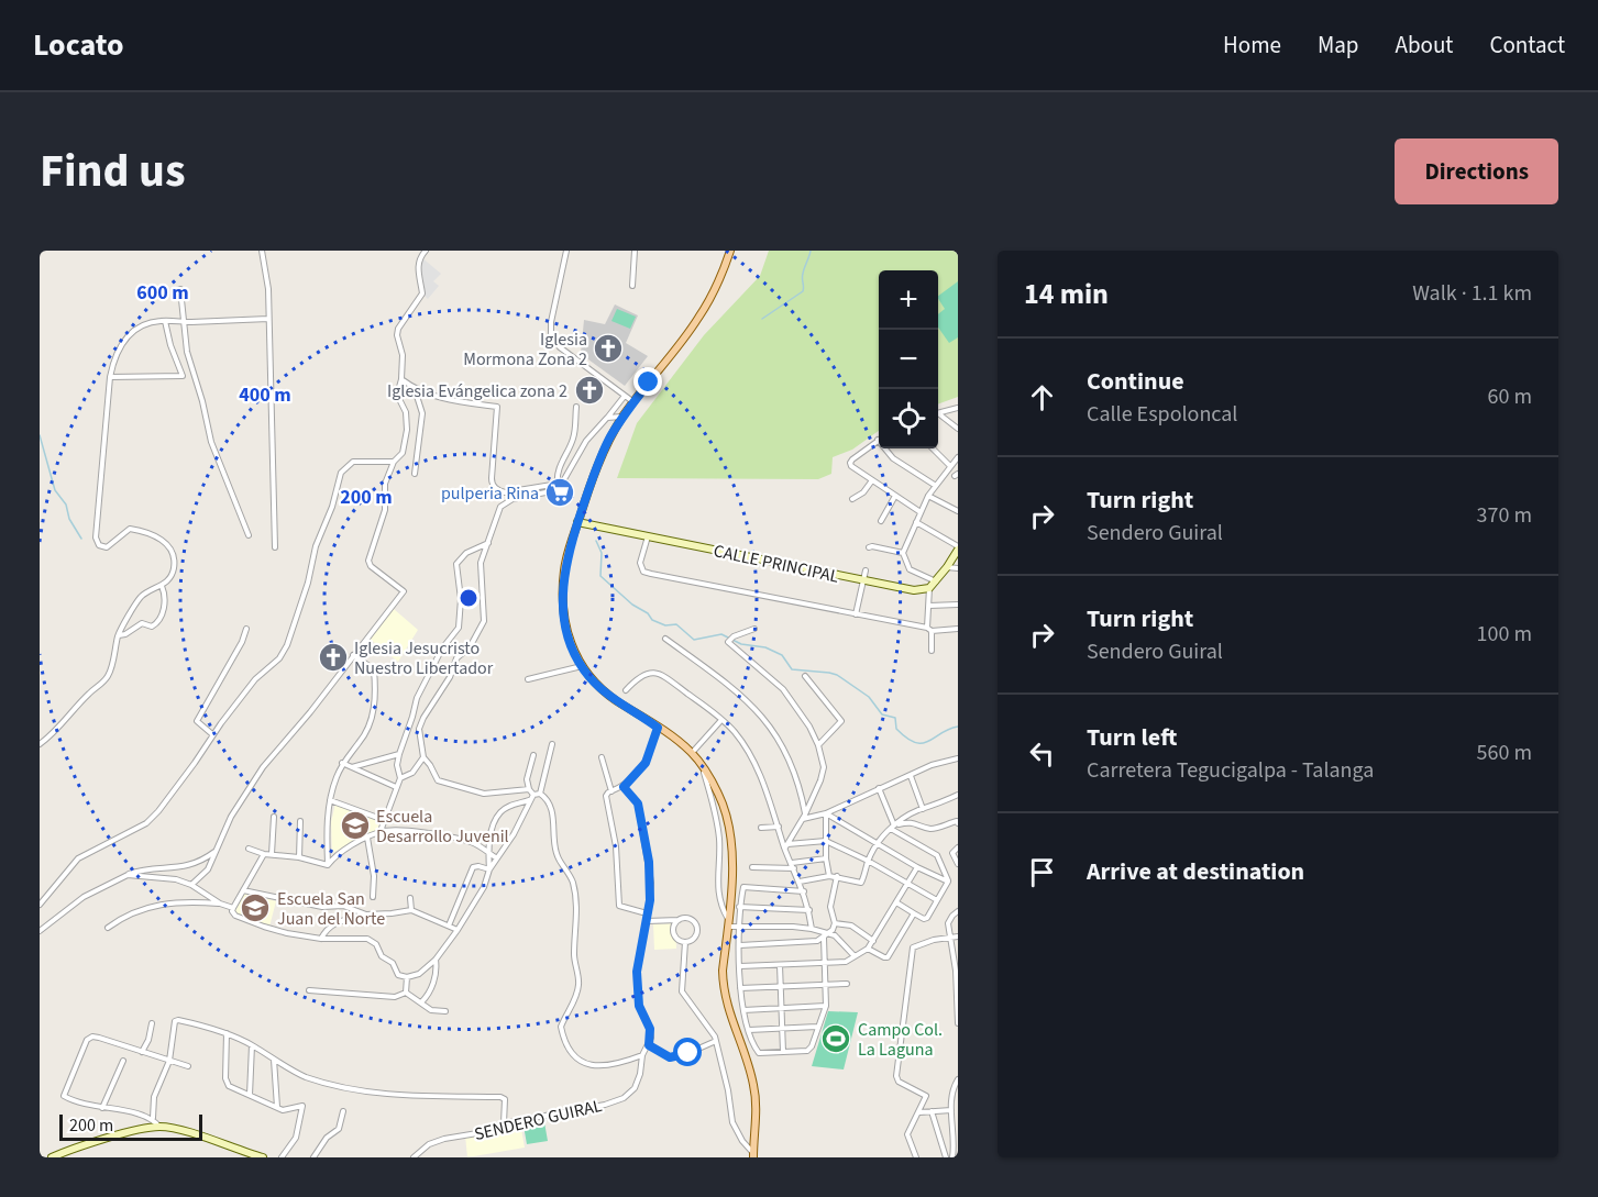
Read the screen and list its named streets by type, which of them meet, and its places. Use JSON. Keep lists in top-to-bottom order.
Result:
{
  "streets": {
    "street": ["CALLE PRINCIPAL", "SENDERO GUIRAL"]
  },
  "places": {
    "church": ["Iglesia Mormona Zona 2", "Iglesia Evángelica zona 2", "Iglesia Jesucristo Nuestro Libertador"],
    "supermarket": ["pulperia Rina"],
    "school or university": ["Escuela Desarrollo Juvenil", "Escuela San Juan del Norte"],
    "sports": ["Campo Col. La Laguna"]
  },
  "scale_bar": "200 m",
  "page": {
    "header": "Locato",
    "nav": [
      "Home",
      "Map",
      "About",
      "Contact"
    ],
    "title": "Find us",
    "buttons": "Directions",
    "heading": ["14 min", "Walk · 1.1 km"],
    "map_buttons": ["+", "−"],
    "list": [
      ["Continue", "Calle Espoloncal", "60 m"],
      ["Turn right", "Sendero Guiral", "370 m"],
      ["Turn right", "Sendero Guiral", "100 m"],
      ["Turn left", "Carretera Tegucigalpa - Talanga", "560 m"],
      "Arrive at destination"
    ],
    "scale": "200 m"
  },
  "rings": ["600 m", "400 m", "200 m"]
}
